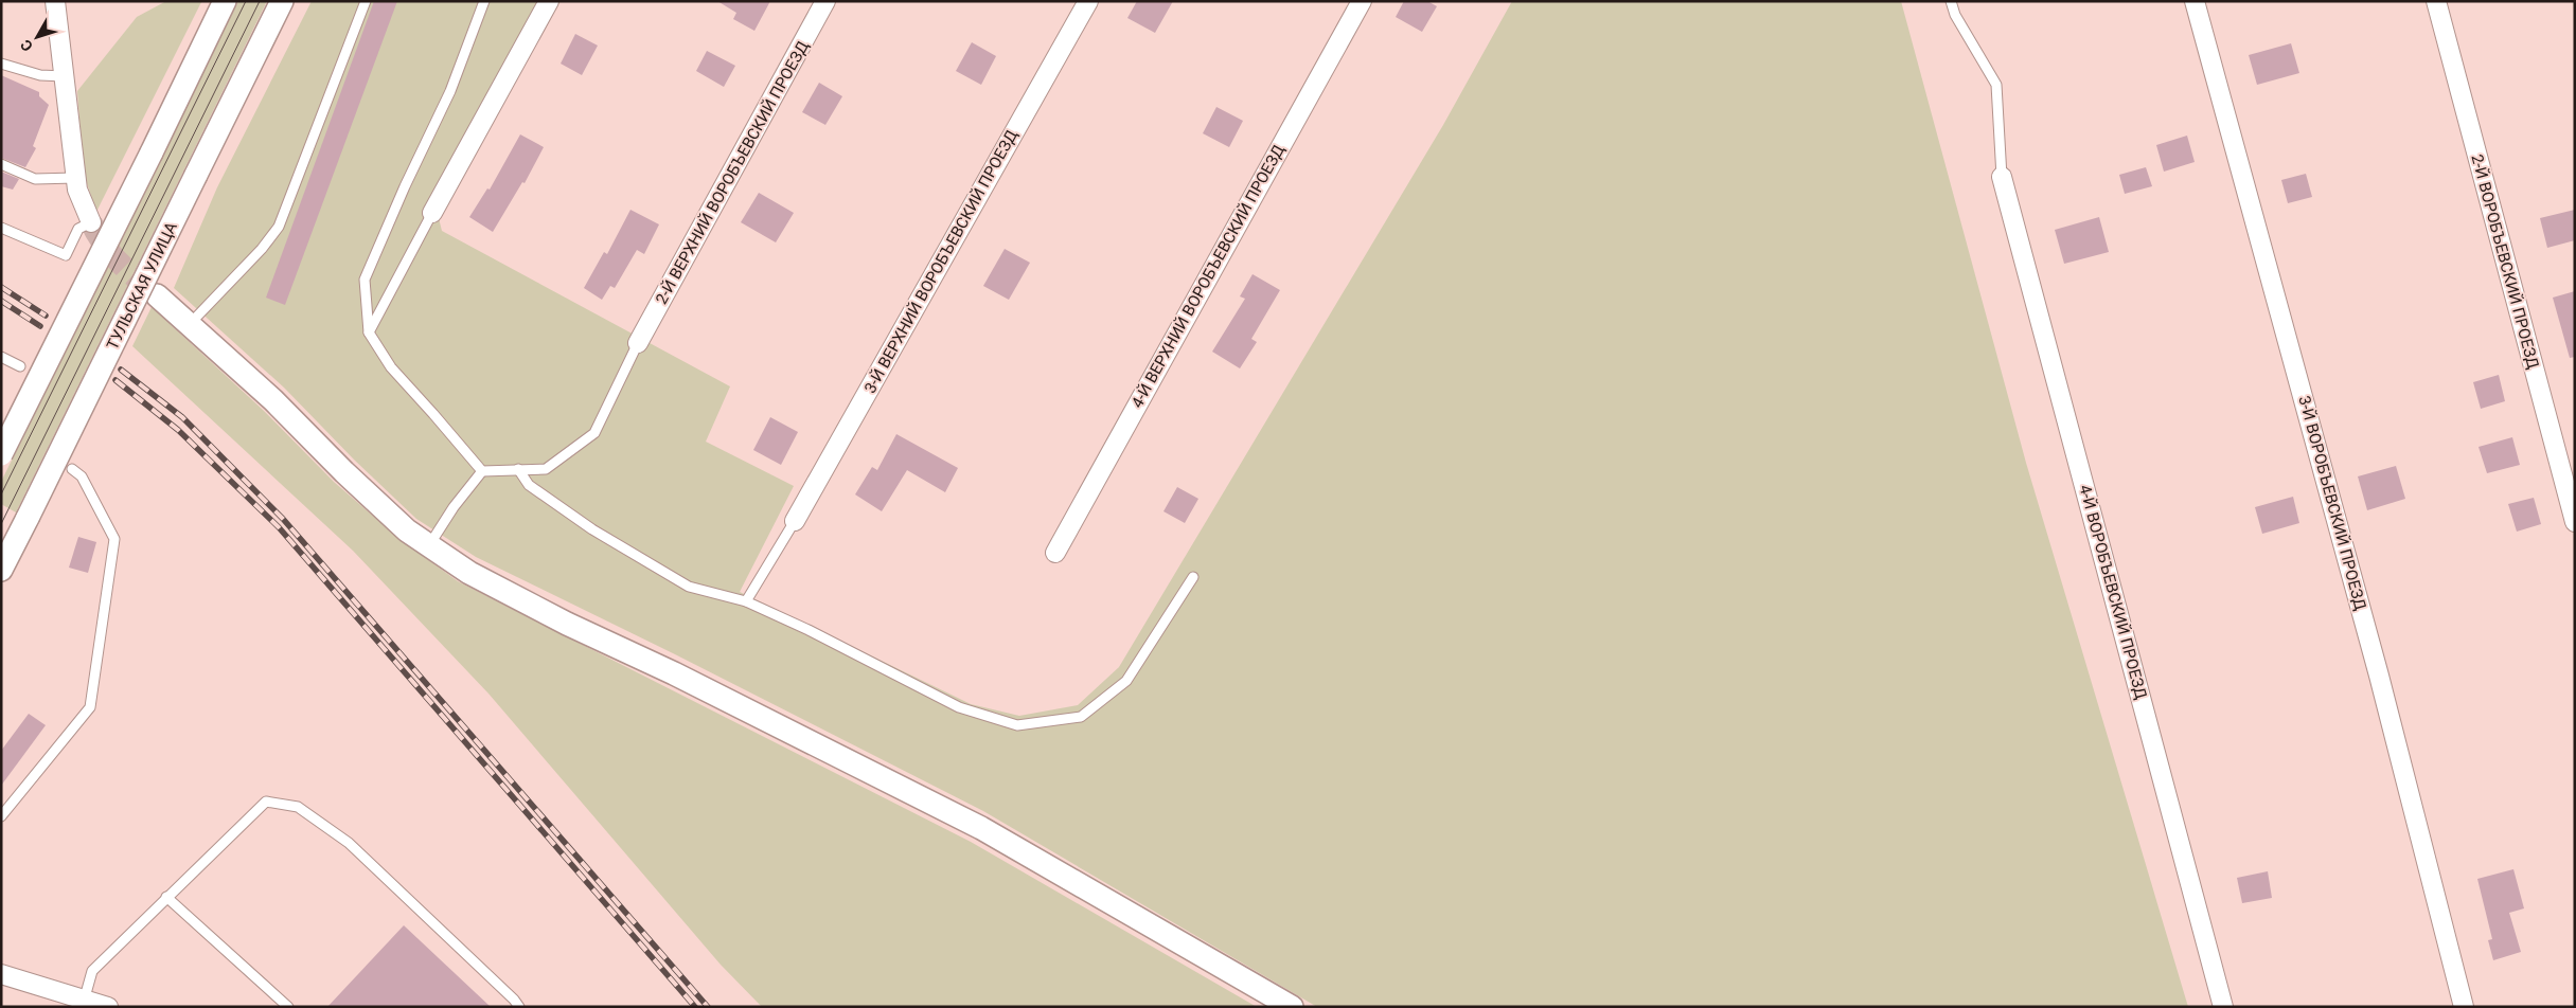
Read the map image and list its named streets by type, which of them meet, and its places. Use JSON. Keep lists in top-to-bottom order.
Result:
{
  "streets": {
    "street": [
      "2-Й ВЕРХНИЙ ВОРОБЪЕВСКИЙ ПРОЕЗД",
      "3-Й ВЕРХНИЙ ВОРОБЪЕВСКИЙ ПРОЕЗД",
      "2-Й ВОРОБЪЕВСКИЙ ПРОЕЗД",
      "4-Й ВЕРХНИЙ ВОРОБЪЕВСКИЙ ПРОЕЗД",
      "ТУЛЬСКАЯ УЛИЦА",
      "3-Й ВОРОБЪЕВСКИЙ ПРОЕЗД",
      "4-Й ВОРОБЪЕВСКИЙ ПРОЕЗД"
    ]
  },
  "north": "bottom left"
}
